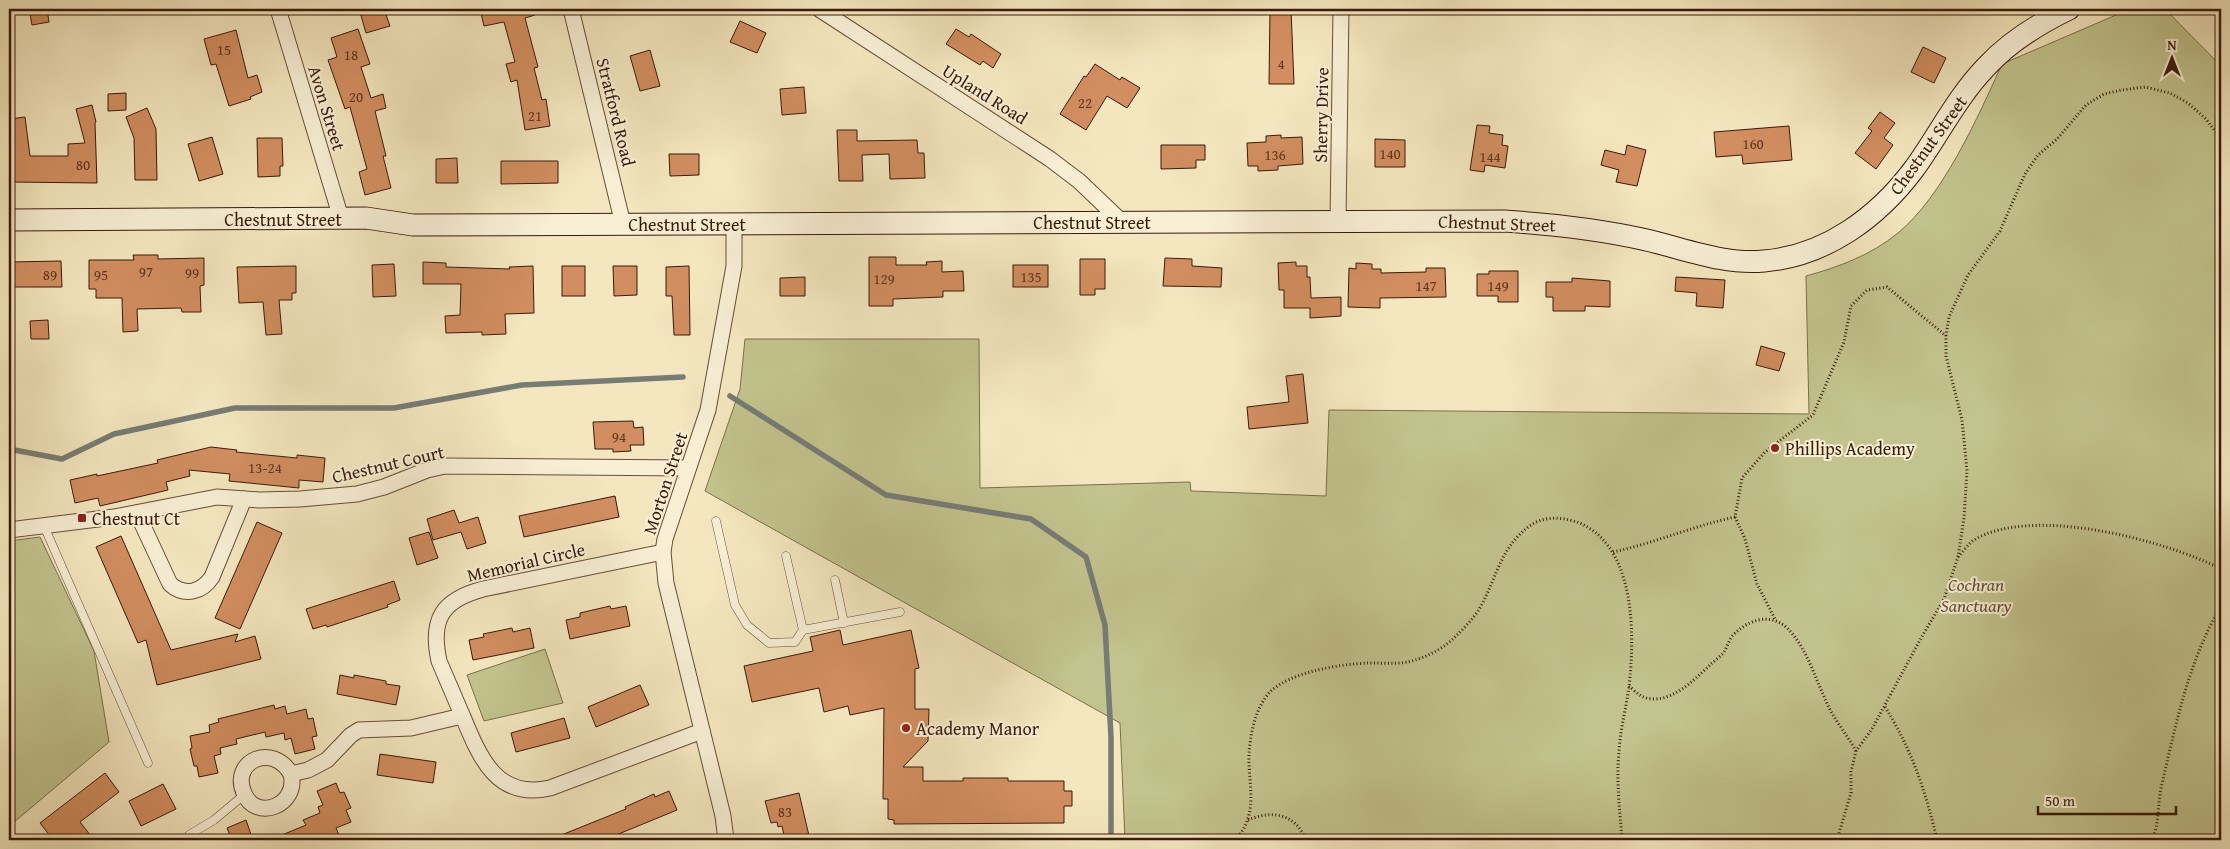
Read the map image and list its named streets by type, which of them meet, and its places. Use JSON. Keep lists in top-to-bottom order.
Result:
{
  "streets": {
    "street": [
      "Upland Road",
      "Avon Street",
      "Stratford Road",
      "Sherry Drive",
      "Chestnut Street",
      "Chestnut Court",
      "Morton Street",
      "Memorial Circle"
    ]
  },
  "crossings": [
    ["Upland Road", "Chestnut Street"],
    ["Avon Street", "Chestnut Street"],
    ["Stratford Road", "Chestnut Street"],
    ["Sherry Drive", "Chestnut Street"],
    ["Chestnut Street", "Morton Street"],
    ["Chestnut Court", "Morton Street"],
    ["Morton Street", "Memorial Circle"]
  ],
  "parks": ["Cochran Sanctuary"],
  "places": {
    "other": ["Phillips Academy", "Academy Manor"],
    "transit": ["Chestnut Ct"]
  },
  "house_numbers": [
    "15",
    "18",
    "4",
    "20",
    "22",
    "21",
    "160",
    "140",
    "136",
    "144",
    "80",
    "97",
    "99",
    "89",
    "95",
    "135",
    "129",
    "147",
    "149",
    "94",
    "13-24",
    "83"
  ],
  "scale_bar": "50 m",
  "north": "top"
}
